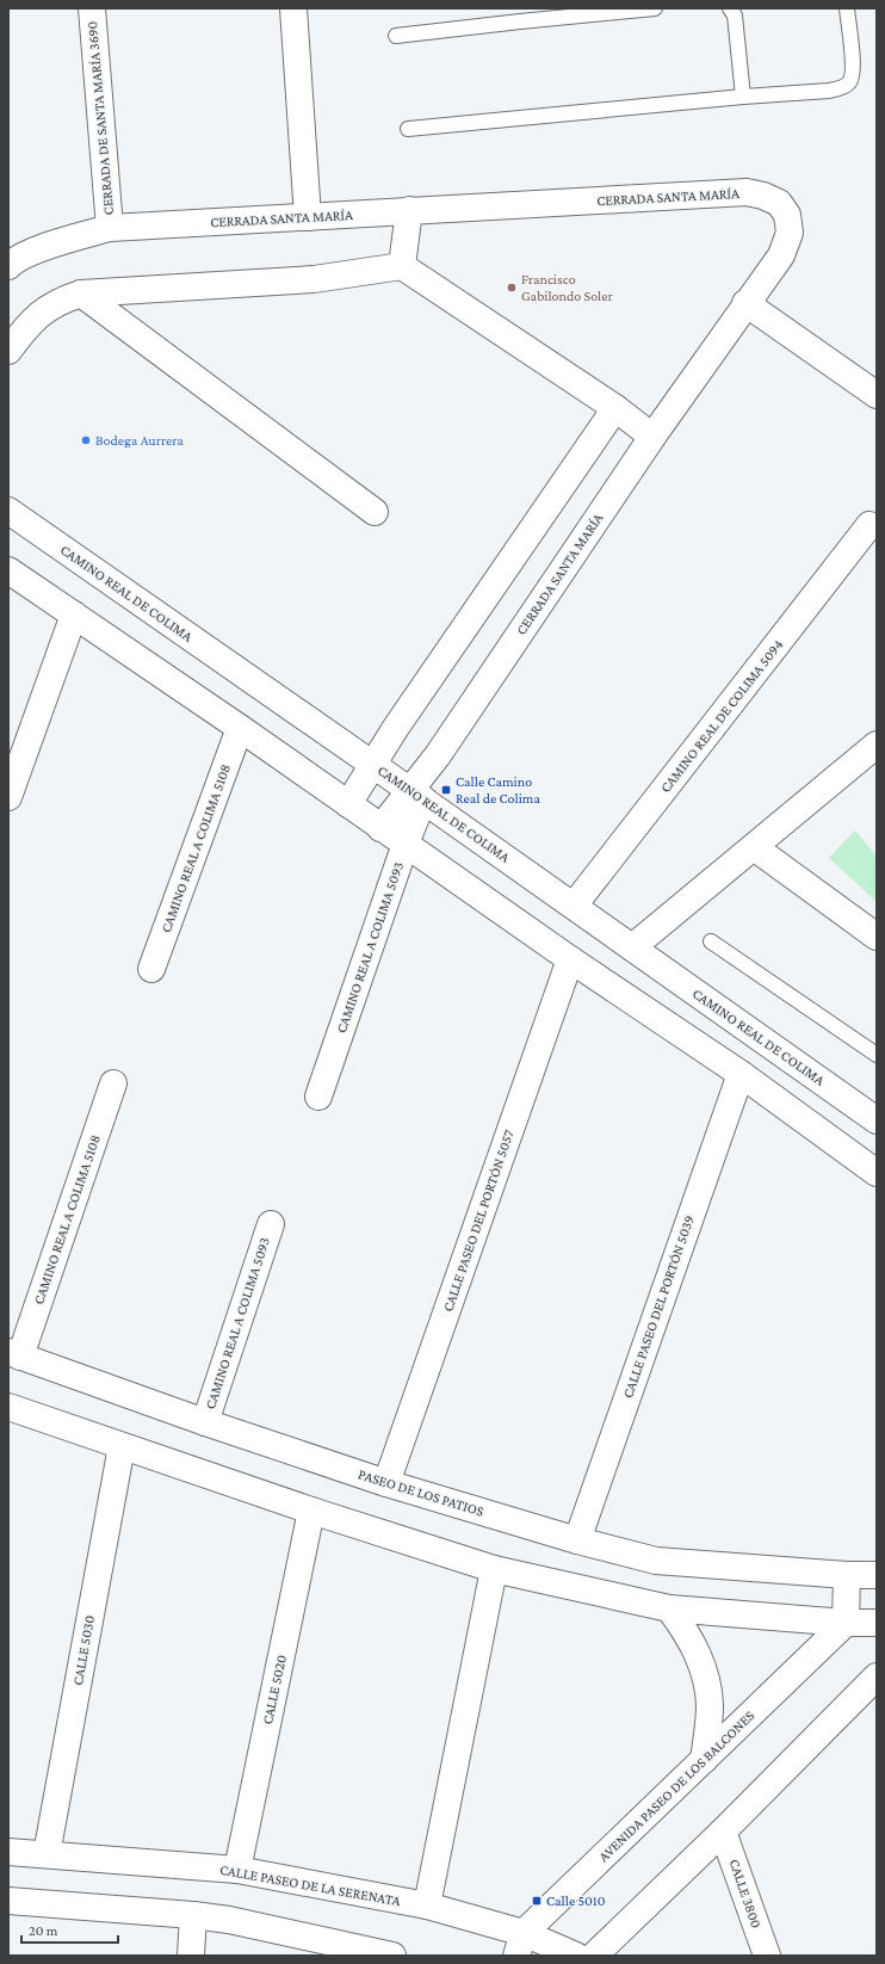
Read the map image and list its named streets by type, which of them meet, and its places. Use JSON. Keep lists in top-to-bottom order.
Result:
{
  "streets": {
    "street": [
      "CERRADA DE SANTA MARÍA 3690",
      "CERRADA SANTA MARÍA",
      "CAMINO REAL DE COLIMA",
      "CAMINO REAL DE COLIMA 5094",
      "CAMINO REAL A COLIMA 5108",
      "CAMINO REAL A COLIMA 5093",
      "CALLE PASEO DEL PORTÓN 5057",
      "CALLE PASEO DEL PORTÓN 5039",
      "PASEO DE LOS PATIOS",
      "CALLE 5030",
      "CALLE 5020",
      "AVENIDA PASEO DE LOS BALCONES",
      "CALLE PASEO DE LA SERENATA",
      "CALLE 3800"
    ]
  },
  "crossings": [
    ["CERRADA DE SANTA MARÍA 3690", "CERRADA SANTA MARÍA"],
    ["CERRADA SANTA MARÍA", "CAMINO REAL DE COLIMA"],
    ["CERRADA SANTA MARÍA", "CAMINO REAL A COLIMA 5093"],
    ["CAMINO REAL DE COLIMA", "CAMINO REAL DE COLIMA 5094"],
    ["CAMINO REAL DE COLIMA", "CAMINO REAL A COLIMA 5093"],
    ["CAMINO REAL A COLIMA 5108", "PASEO DE LOS PATIOS"],
    ["CAMINO REAL A COLIMA 5093", "PASEO DE LOS PATIOS"],
    ["CALLE PASEO DEL PORTÓN 5057", "PASEO DE LOS PATIOS"],
    ["CALLE PASEO DEL PORTÓN 5039", "PASEO DE LOS PATIOS"],
    ["CALLE 5030", "CALLE PASEO DE LA SERENATA"],
    ["CALLE 5020", "CALLE PASEO DE LA SERENATA"],
    ["AVENIDA PASEO DE LOS BALCONES", "CALLE PASEO DE LA SERENATA"]
  ],
  "places": {
    "other": ["Francisco Gabilondo Soler", "Bodega Aurrera"],
    "transit": ["Calle Camino Real de Colima", "Calle 5010"]
  },
  "scale_bar": "20 m"
}
